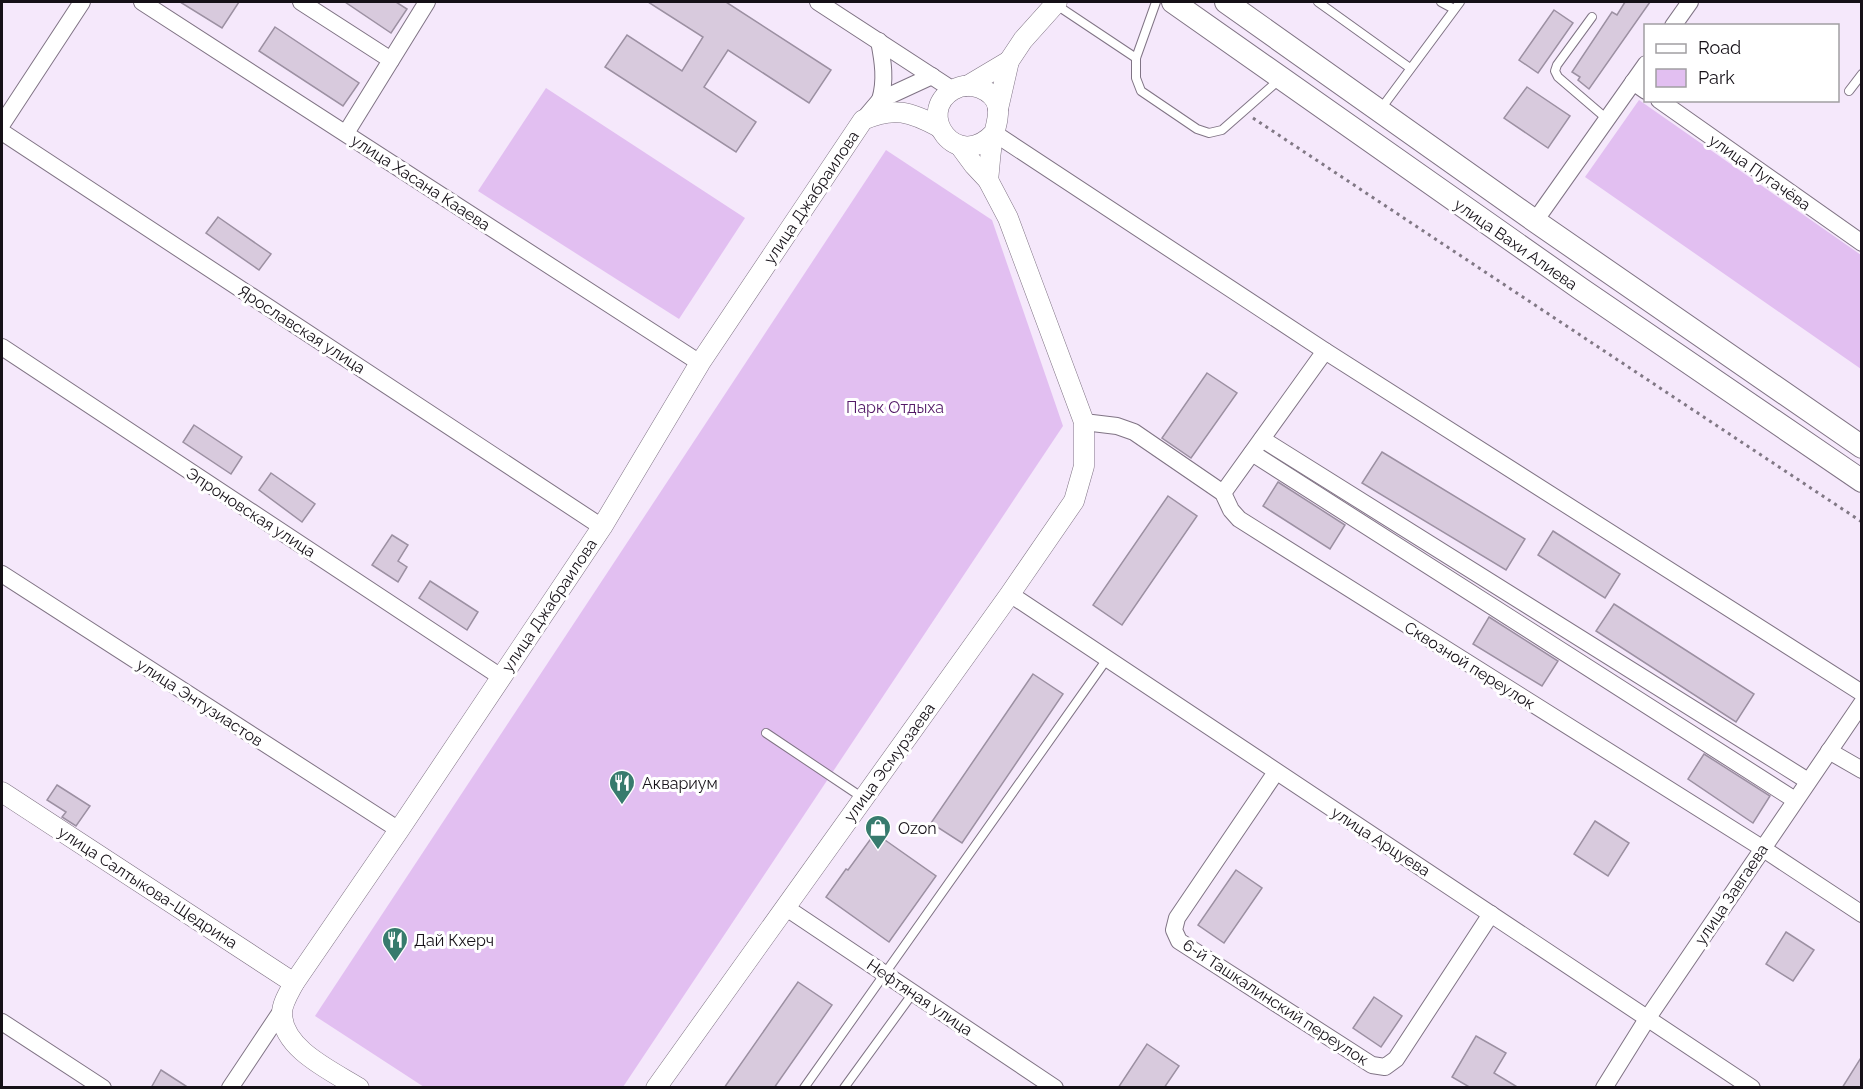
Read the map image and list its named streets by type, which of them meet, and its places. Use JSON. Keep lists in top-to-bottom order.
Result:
{
  "streets": {
    "main road": ["улица Вахи Алиева"],
    "street": [
      "улица Пугачёва",
      "улица Хасана Кааева",
      "улица Джабраилова",
      "Ярославская улица",
      "Эпроновская улица",
      "Сквозной переулок",
      "улица Энтузиастов",
      "улица Эсмурзаева",
      "улица Арцуева",
      "улица Салтыкова-Щедрина",
      "улица Завгаева",
      "Нефтяная улица",
      "6-й Ташкалинский переулок"
    ]
  },
  "crossings": [
    ["улица Хасана Кааева", "улица Джабраилова"],
    ["улица Джабраилова", "Ярославская улица"],
    ["улица Джабраилова", "Эпроновская улица"],
    ["улица Джабраилова", "улица Энтузиастов"],
    ["улица Джабраилова", "улица Салтыкова-Щедрина"],
    ["Сквозной переулок", "улица Эсмурзаева"],
    ["Сквозной переулок", "улица Завгаева"],
    ["улица Эсмурзаева", "улица Арцуева"],
    ["улица Эсмурзаева", "Нефтяная улица"],
    ["улица Арцуева", "улица Завгаева"],
    ["улица Арцуева", "6-й Ташкалинский переулок"]
  ],
  "parks": ["Парк Отдыха"],
  "places": {
    "restaurant": ["Аквариум", "Дай Кхерч"],
    "shop": ["Ozon"]
  },
  "legend": ["Road", "Park"]
}
